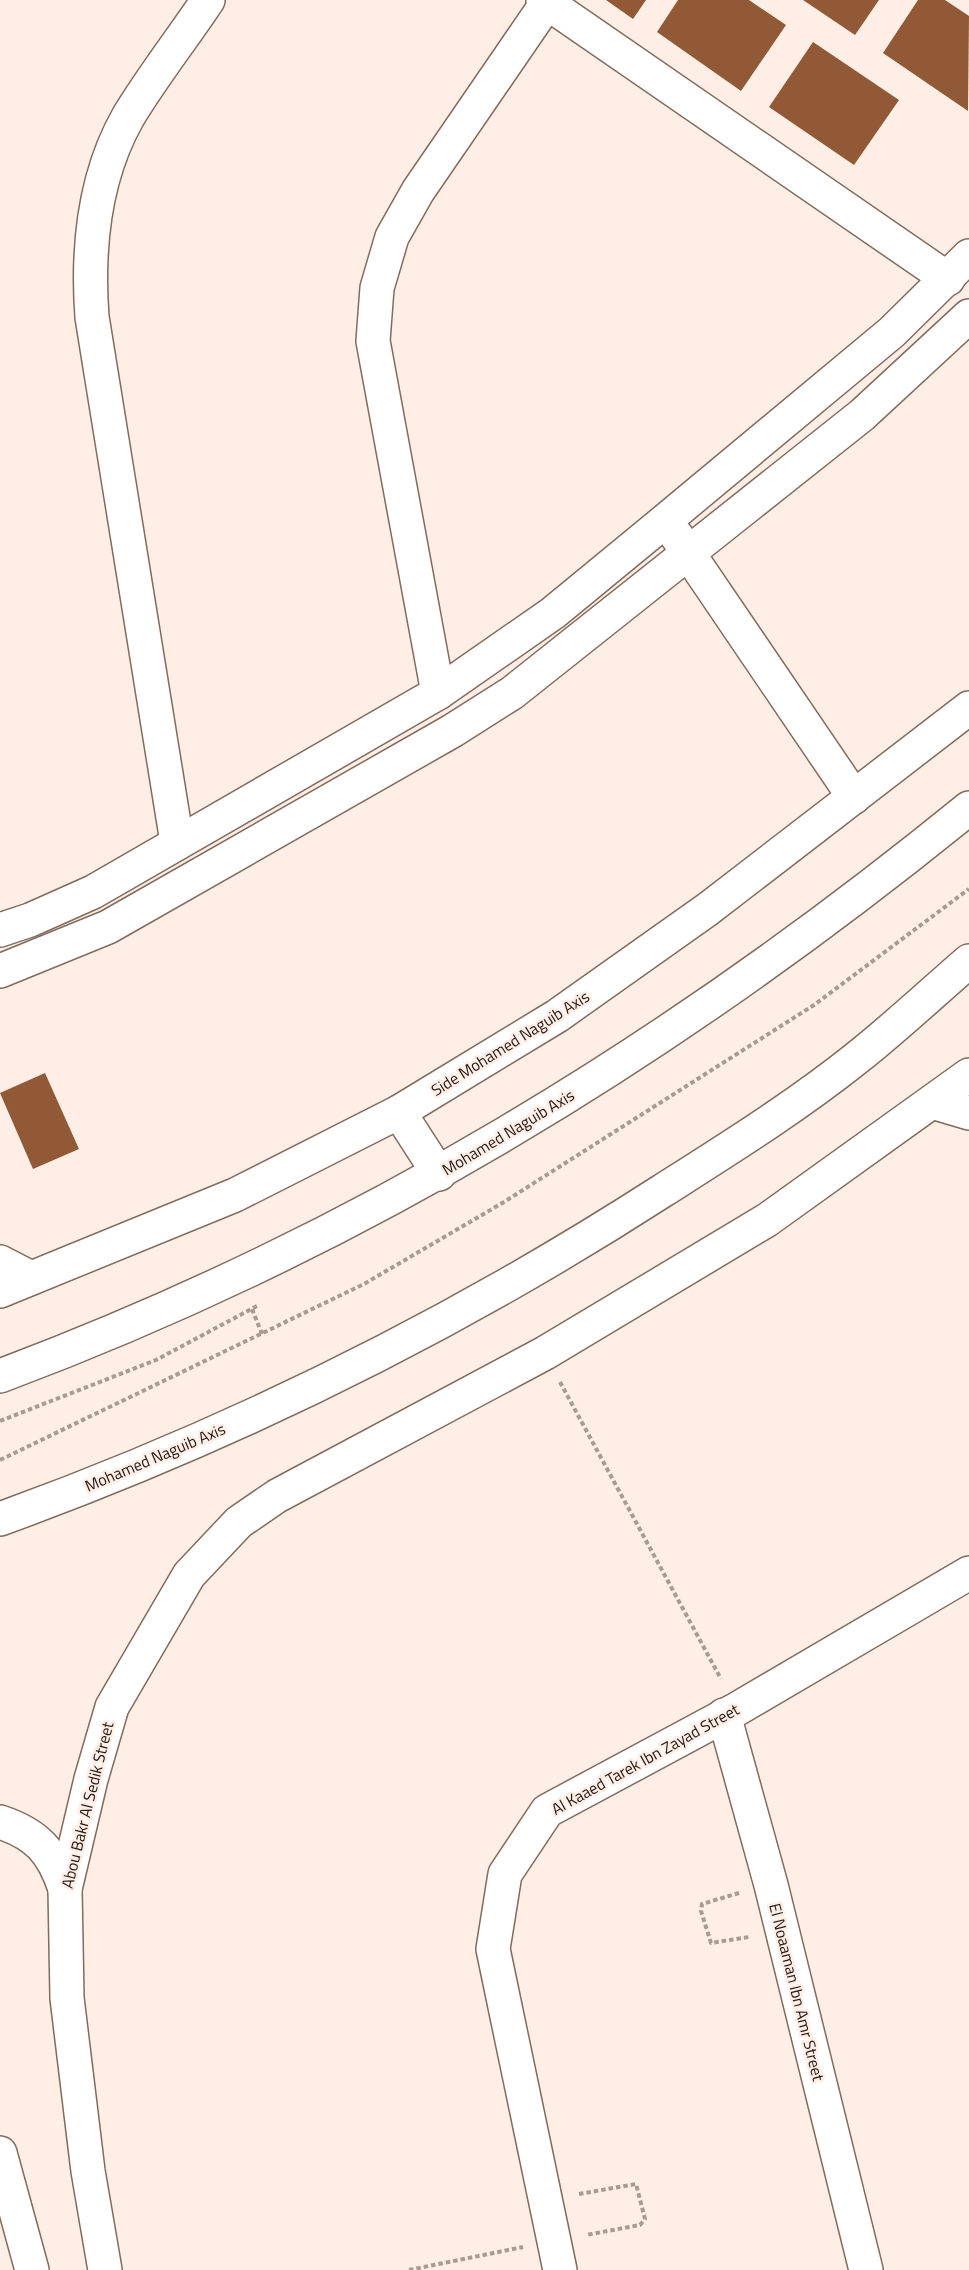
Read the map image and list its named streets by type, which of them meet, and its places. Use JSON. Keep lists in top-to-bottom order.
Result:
{
  "streets": {
    "street": [
      "Side Mohamed Naguib Axis",
      "Mohamed Naguib Axis",
      "Al Kaaed Tarek Ibn Zayad Street",
      "Abou Bakr Al Sedik Street",
      "El Noaaman Ibn Amr Street"
    ]
  },
  "crossings": [
    ["Al Kaaed Tarek Ibn Zayad Street", "El Noaaman Ibn Amr Street"]
  ]
}
